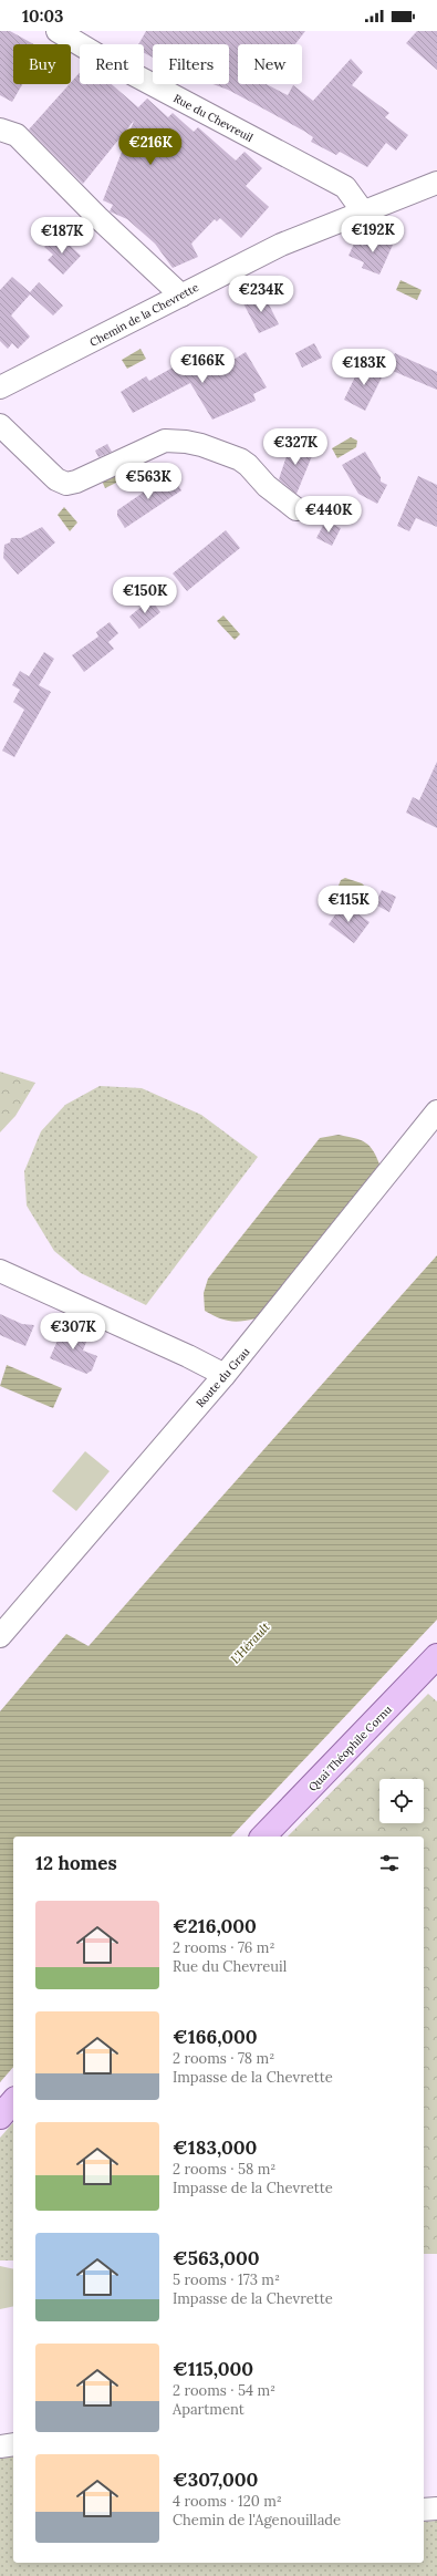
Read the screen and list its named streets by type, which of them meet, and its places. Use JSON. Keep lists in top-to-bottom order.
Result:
{
  "streets": {
    "main road": ["Quai Théophile Cornu"],
    "street": ["Rue du Chevreuil", "Chemin de la Chevrette", "Route du Grau"]
  },
  "crossings": [
    ["Rue du Chevreuil", "Chemin de la Chevrette"]
  ],
  "water": ["L'Hérault"],
  "page": {
    "status": "10:03",
    "chip": [
      "Buy",
      "Rent",
      "Filters",
      "New"
    ],
    "price": [
      "€216K",
      "€192K",
      "€187K",
      "€234K",
      "€166K",
      "€183K",
      "€327K",
      "€563K",
      "€440K",
      "€150K",
      "€115K",
      "€307K"
    ],
    "heading": "12 homes",
    "list": [
      {
        "name": "€216,000",
        "note": "2 rooms · 76 m² · Rue du Chevreuil"
      },
      {
        "name": "€166,000",
        "note": "2 rooms · 78 m² · Impasse de la Chevrette"
      },
      {
        "name": "€183,000",
        "note": "2 rooms · 58 m² · Impasse de la Chevrette"
      },
      {
        "name": "€563,000",
        "note": "5 rooms · 173 m² · Impasse de la Chevrette"
      },
      {
        "name": "€115,000",
        "note": "2 rooms · 54 m² · Apartment"
      },
      {
        "name": "€307,000",
        "note": "4 rooms · 120 m² · Chemin de l'Agenouillade"
      }
    ]
  }
}
